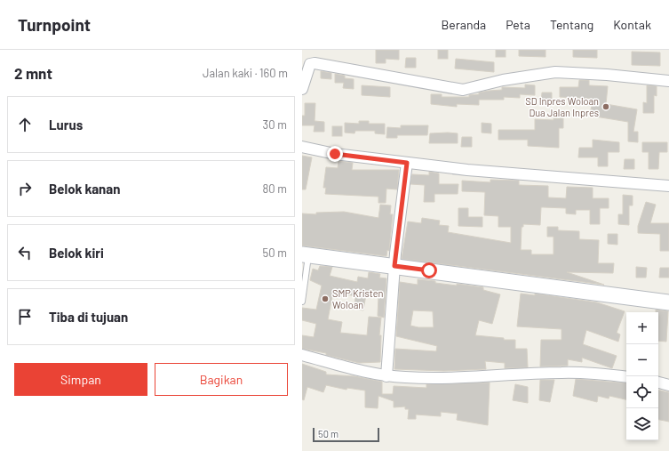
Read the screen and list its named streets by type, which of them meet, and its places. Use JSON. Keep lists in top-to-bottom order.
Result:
{
  "places": ["SD Inpres Woloan Dua Jalan Inpres", "SMP Kristen Woloan"],
  "scale_bar": "50 m",
  "page": {
    "header": "Turnpoint",
    "nav": [
      "Beranda",
      "Peta",
      "Tentang",
      "Kontak"
    ],
    "heading": ["2 mnt", "Jalan kaki · 160 m"],
    "list": [
      ["Lurus", "30 m"],
      ["Belok kanan", "80 m"],
      ["Belok kiri", "50 m"],
      "Tiba di tujuan"
    ],
    "map_buttons": ["+", "−"],
    "buttons": ["Simpan", "Bagikan"],
    "scale": "50 m"
  }
}
